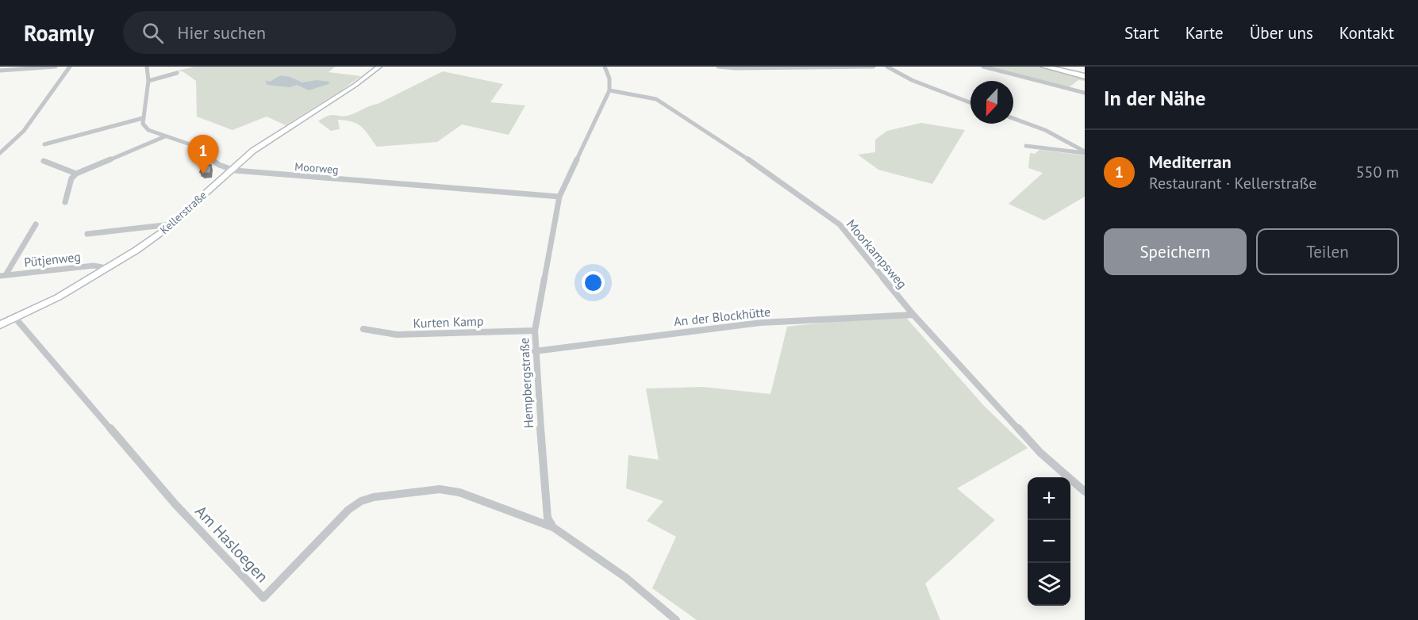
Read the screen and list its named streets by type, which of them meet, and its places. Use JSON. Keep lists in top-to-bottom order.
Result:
{
  "streets": {
    "main road": ["Kellerstraße"],
    "street": [
      "Moorweg",
      "Moorkampsweg",
      "Pütjenweg",
      "An der Blockhütte",
      "Kurten Kamp",
      "Hempbergstraße",
      "Am Hasloegen"
    ]
  },
  "crossings": [
    ["Moorweg", "Kellerstraße"],
    ["Moorweg", "Hempbergstraße"],
    ["Kellerstraße", "Pütjenweg"],
    ["Kellerstraße", "Am Hasloegen"],
    ["Moorkampsweg", "An der Blockhütte"],
    ["Moorkampsweg", "Hempbergstraße"],
    ["An der Blockhütte", "Hempbergstraße"],
    ["Kurten Kamp", "Hempbergstraße"],
    ["Hempbergstraße", "Am Hasloegen"]
  ],
  "north": "bottom",
  "page": {
    "header": "Roamly",
    "search": "Hier suchen",
    "nav": [
      "Start",
      "Karte",
      "Über uns",
      "Kontakt"
    ],
    "heading": "In der Nähe",
    "list": [
      {
        "mark": "1",
        "name": "Mediterran",
        "note": "Restaurant · Kellerstraße",
        "value": "550 m"
      }
    ],
    "pins": "1",
    "buttons": ["Speichern", "Teilen"],
    "map_buttons": ["+", "−"]
  }
}
